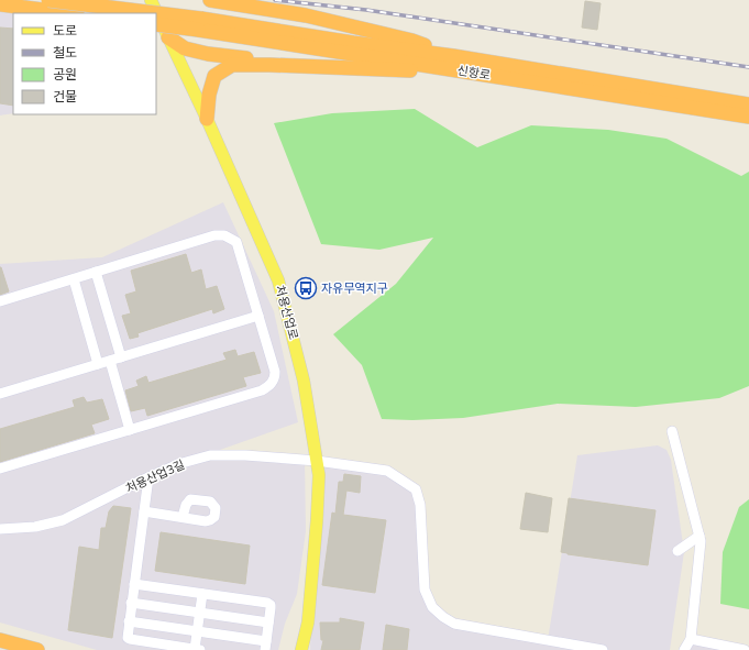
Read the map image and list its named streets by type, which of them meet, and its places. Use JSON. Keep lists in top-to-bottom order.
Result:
{
  "streets": {
    "highway": ["신항로"],
    "main road": ["처용산업로"],
    "street": ["처용산업3길"]
  },
  "crossings": [
    ["처용산업로", "처용산업3길"]
  ],
  "places": {
    "bus stop": ["자유무역지구"]
  },
  "legend": [
    "도로",
    "철도",
    "공원",
    "건물"
  ]
}
